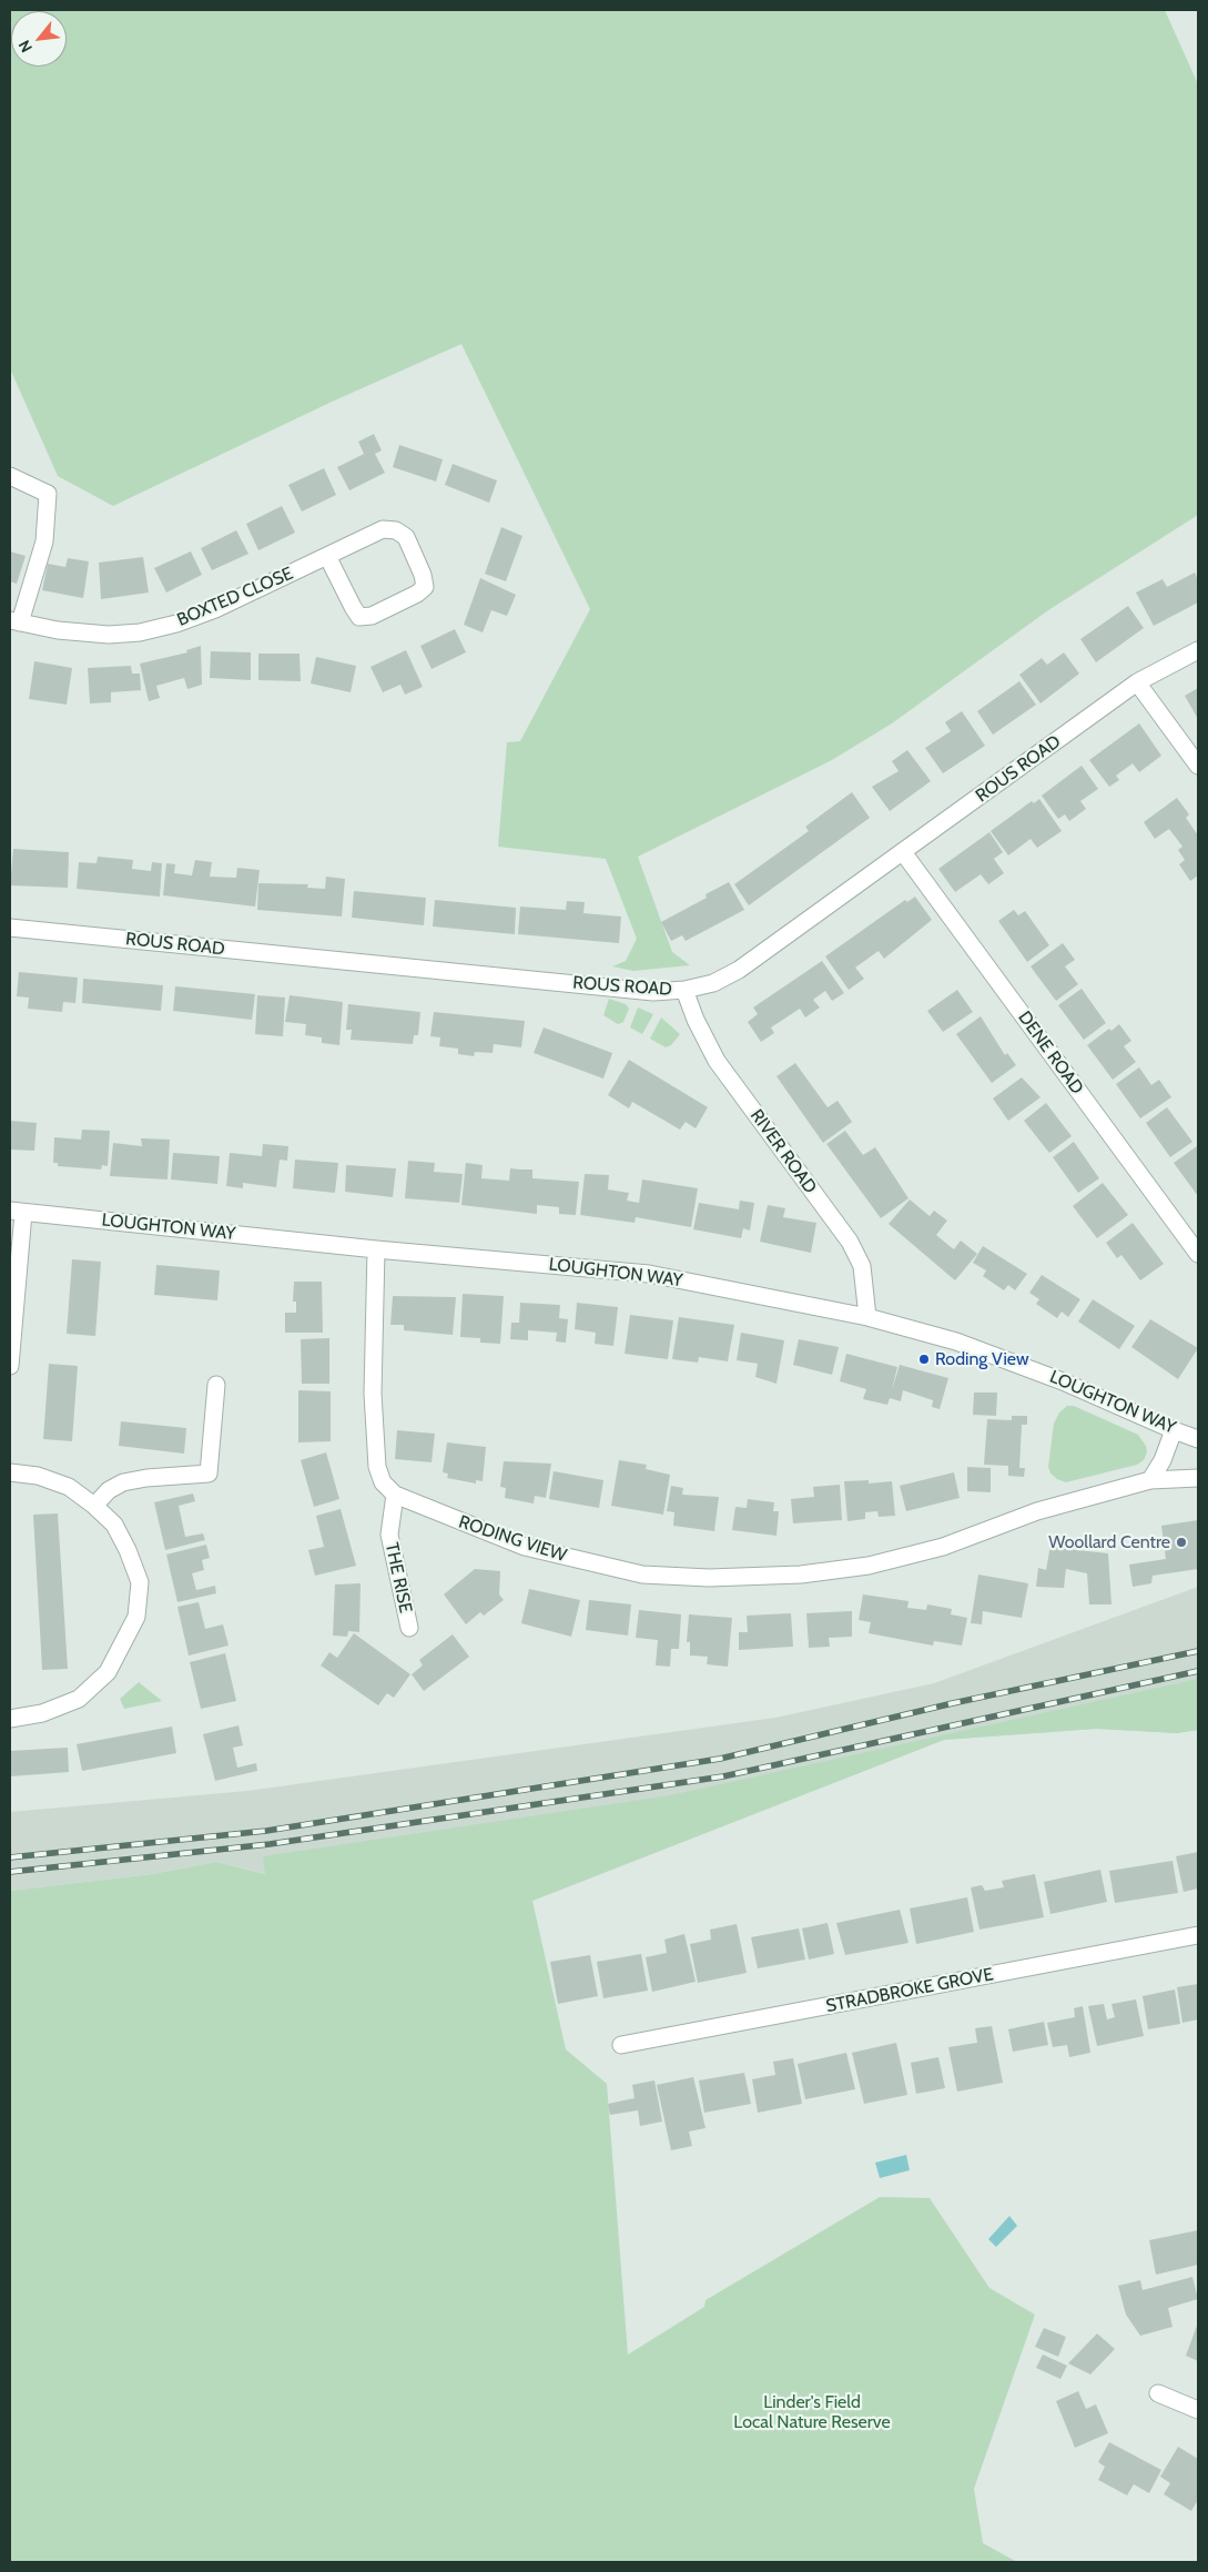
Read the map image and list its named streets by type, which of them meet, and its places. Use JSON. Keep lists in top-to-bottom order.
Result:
{
  "streets": {
    "street": [
      "BOXTED CLOSE",
      "ROUS ROAD",
      "DENE ROAD",
      "RIVER ROAD",
      "LOUGHTON WAY",
      "RODING VIEW",
      "THE RISE",
      "STRADBROKE GROVE"
    ]
  },
  "crossings": [
    ["ROUS ROAD", "DENE ROAD"],
    ["ROUS ROAD", "RIVER ROAD"],
    ["RIVER ROAD", "LOUGHTON WAY"],
    ["RODING VIEW", "THE RISE"]
  ],
  "parks": ["Linder's Field Local Nature Reserve"],
  "places": ["Roding View", "Woollard Centre"],
  "north": "bottom left"
}
